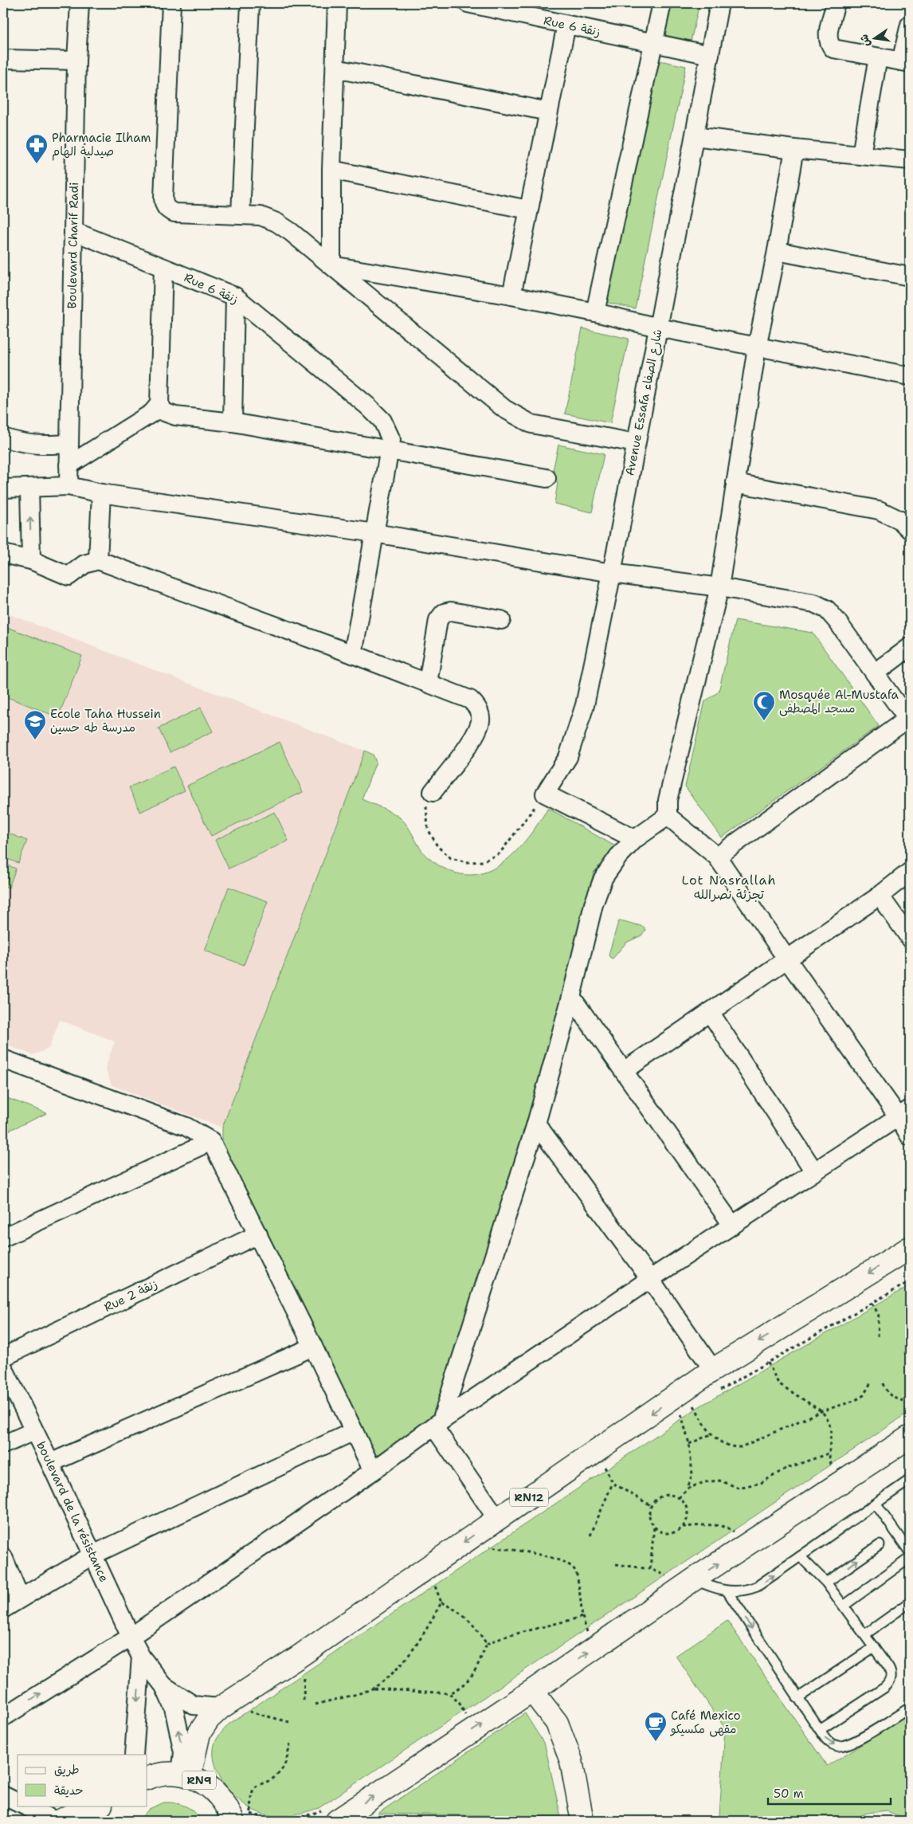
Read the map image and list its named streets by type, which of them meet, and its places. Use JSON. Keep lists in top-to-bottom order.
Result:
{
  "streets": {
    "main road": ["RN12", "RN9"],
    "street": [
      "Rue 6 زنقة",
      "Boulevard Charif Radi",
      "Avenue Essafa شارع الصفاء",
      "Rue 2 زنقة",
      "boulevard de la résistance"
    ]
  },
  "crossings": [
    ["Rue 6 زنقة", "Boulevard Charif Radi"],
    ["Rue 6 زنقة", "Avenue Essafa شارع الصفاء"],
    ["RN12", "RN9"]
  ],
  "districts": ["Lot Nasrallah تجزئة نصرالله"],
  "places": {
    "pharmacy": ["Pharmacie Ilham صيدلية الهام"],
    "mosque": ["Mosquée Al-Mustafa مسجد المصطفى"],
    "school or university": ["Ecole Taha Hussein مدرسة طه حسين"],
    "cafe": ["Café Mexico مقهى مكسيكو"]
  },
  "legend": ["طريق", "حديقة"],
  "scale_bar": "50 m",
  "north": "left"
}
